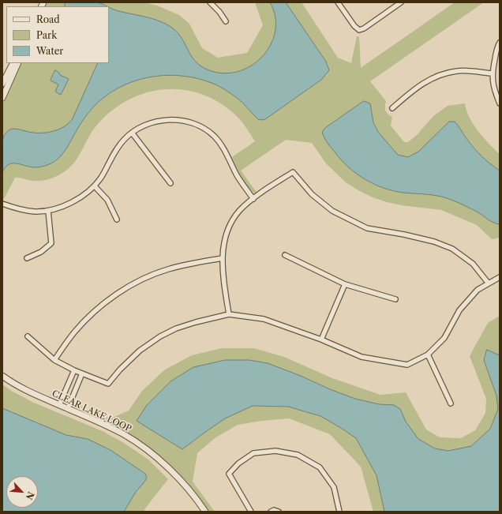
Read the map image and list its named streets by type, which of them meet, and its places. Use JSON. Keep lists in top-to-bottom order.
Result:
{
  "streets": {
    "street": ["CLEAR LAKE LOOP"]
  },
  "legend": ["Road", "Park", "Water"],
  "north": "bottom right"
}
